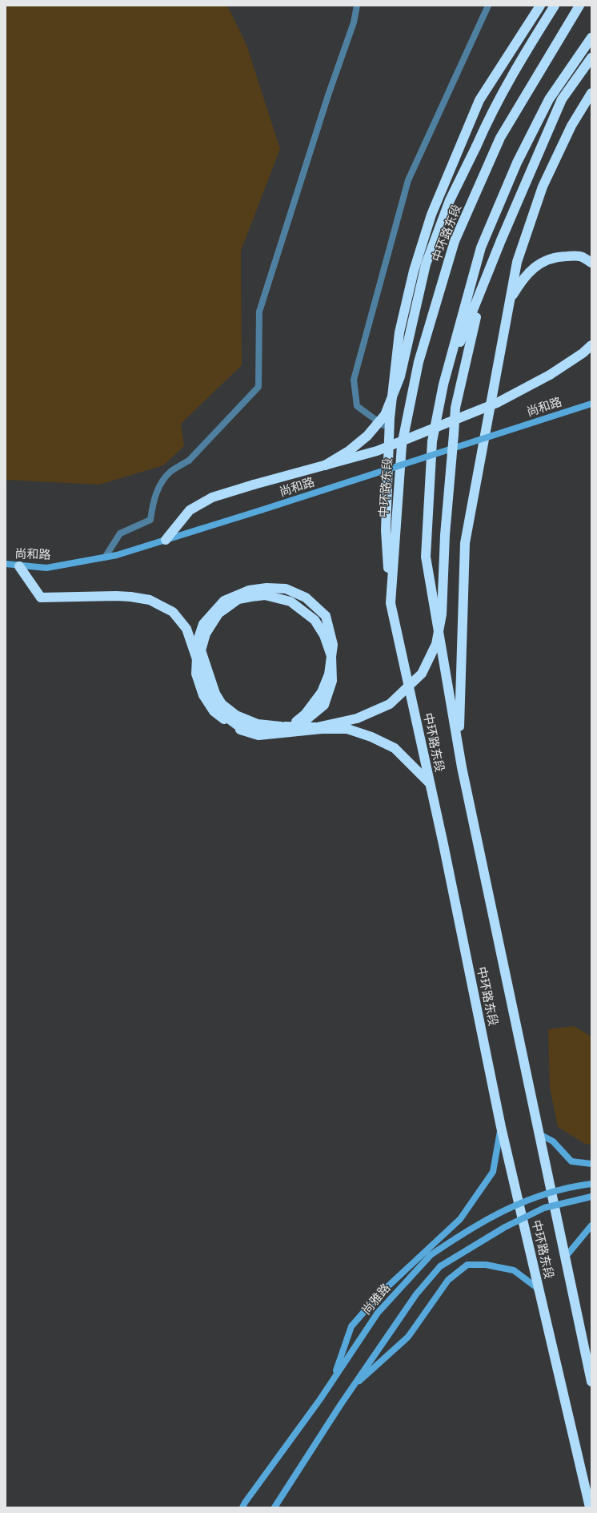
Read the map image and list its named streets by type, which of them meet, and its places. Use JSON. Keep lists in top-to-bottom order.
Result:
{
  "streets": {
    "highway": ["中环路东段"],
    "main road": ["尚和路", "尚雅路"]
  }
}
